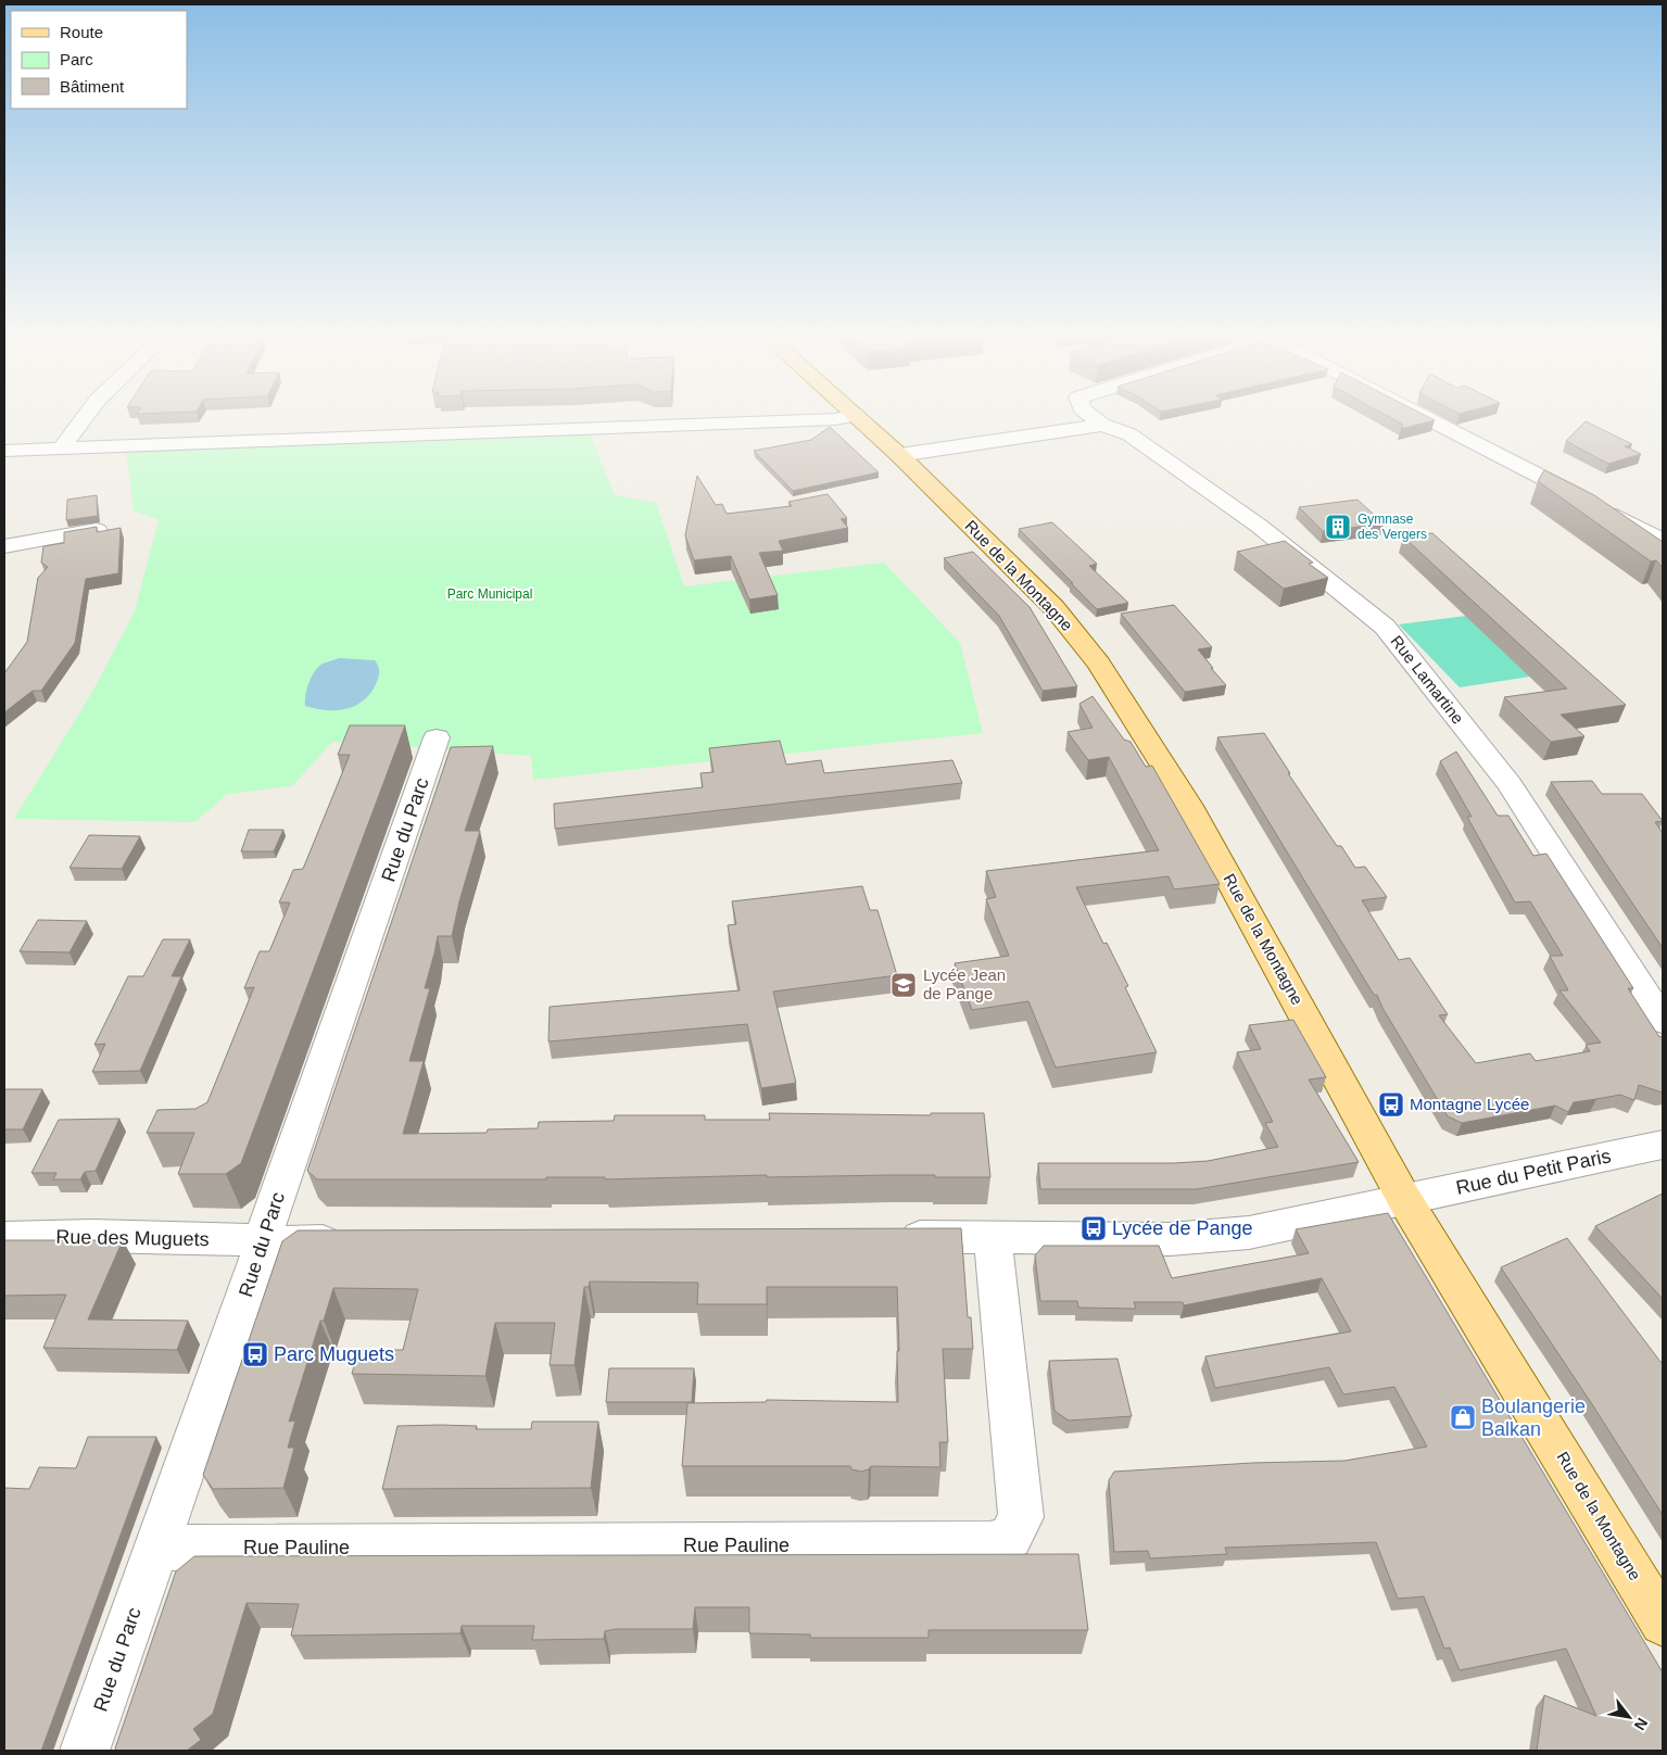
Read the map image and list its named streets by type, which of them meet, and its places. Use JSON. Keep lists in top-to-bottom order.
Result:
{
  "streets": {
    "main road": ["Rue de la Montagne"],
    "street": [
      "Rue Lamartine",
      "Rue du Parc",
      "Rue du Petit Paris",
      "Rue des Muguets",
      "Rue Pauline"
    ]
  },
  "crossings": [
    ["Rue de la Montagne", "Rue du Petit Paris"],
    ["Rue du Parc", "Rue des Muguets"],
    ["Rue du Parc", "Rue Pauline"],
    ["Rue du Petit Paris", "Rue Pauline"]
  ],
  "parks": ["Parc Municipal"],
  "places": {
    "building": ["Gymnase des Vergers"],
    "school or university": ["Lycée Jean de Pange"],
    "bus stop": ["Montagne Lycée", "Lycée de Pange", "Parc Muguets"],
    "shop": ["Boulangerie Balkan"]
  },
  "legend": ["Route", "Parc", "Bâtiment"],
  "north": "bottom right"
}
